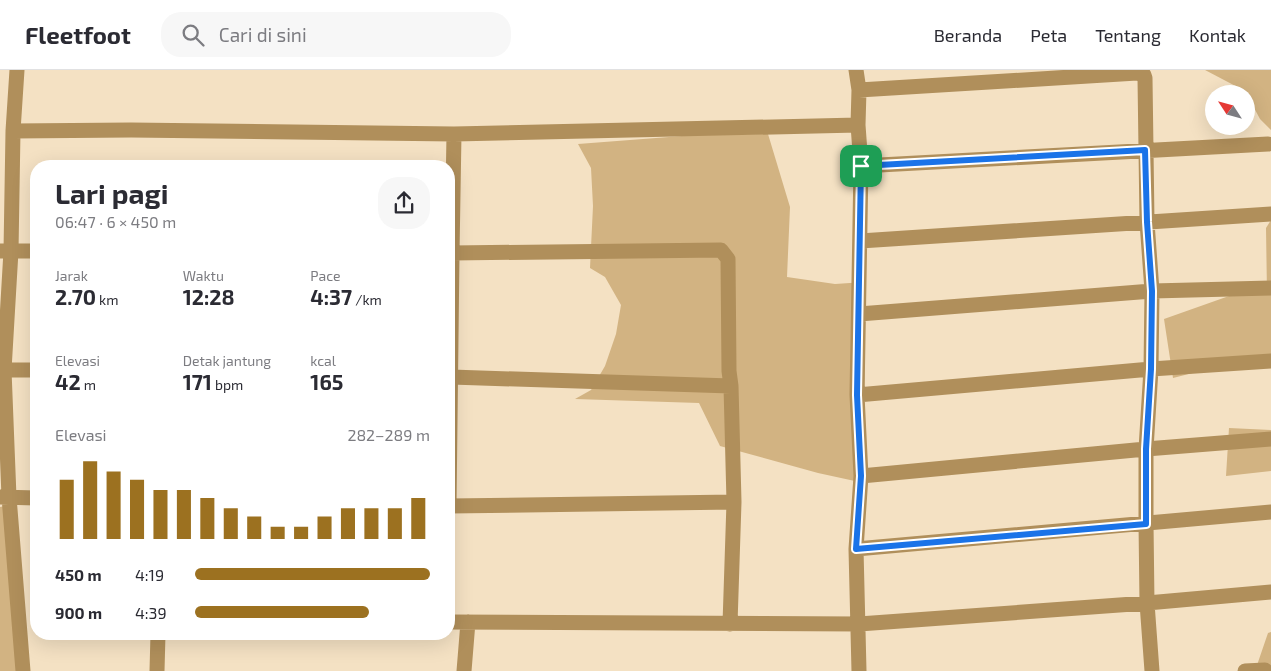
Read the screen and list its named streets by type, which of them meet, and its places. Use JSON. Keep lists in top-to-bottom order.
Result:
{
  "north": "top left",
  "page": {
    "header": "Fleetfoot",
    "search": "Cari di sini",
    "nav": [
      "Beranda",
      "Peta",
      "Tentang",
      "Kontak"
    ],
    "heading": ["Lari pagi", "06:47 · 6 × 450 m"],
    "stats": [
      ["Jarak", "2.70 km"],
      ["Waktu", "12:28"],
      ["Pace", "4:37 /km"],
      ["Elevasi", "42 m"],
      ["Detak jantung", "171 bpm"],
      ["kcal", "165"]
    ],
    "chart": ["Elevasi", "282–289 m"],
    "list": [
      {
        "name": "450 m",
        "note": "4:19"
      },
      {
        "name": "900 m",
        "note": "4:39"
      }
    ]
  }
}
